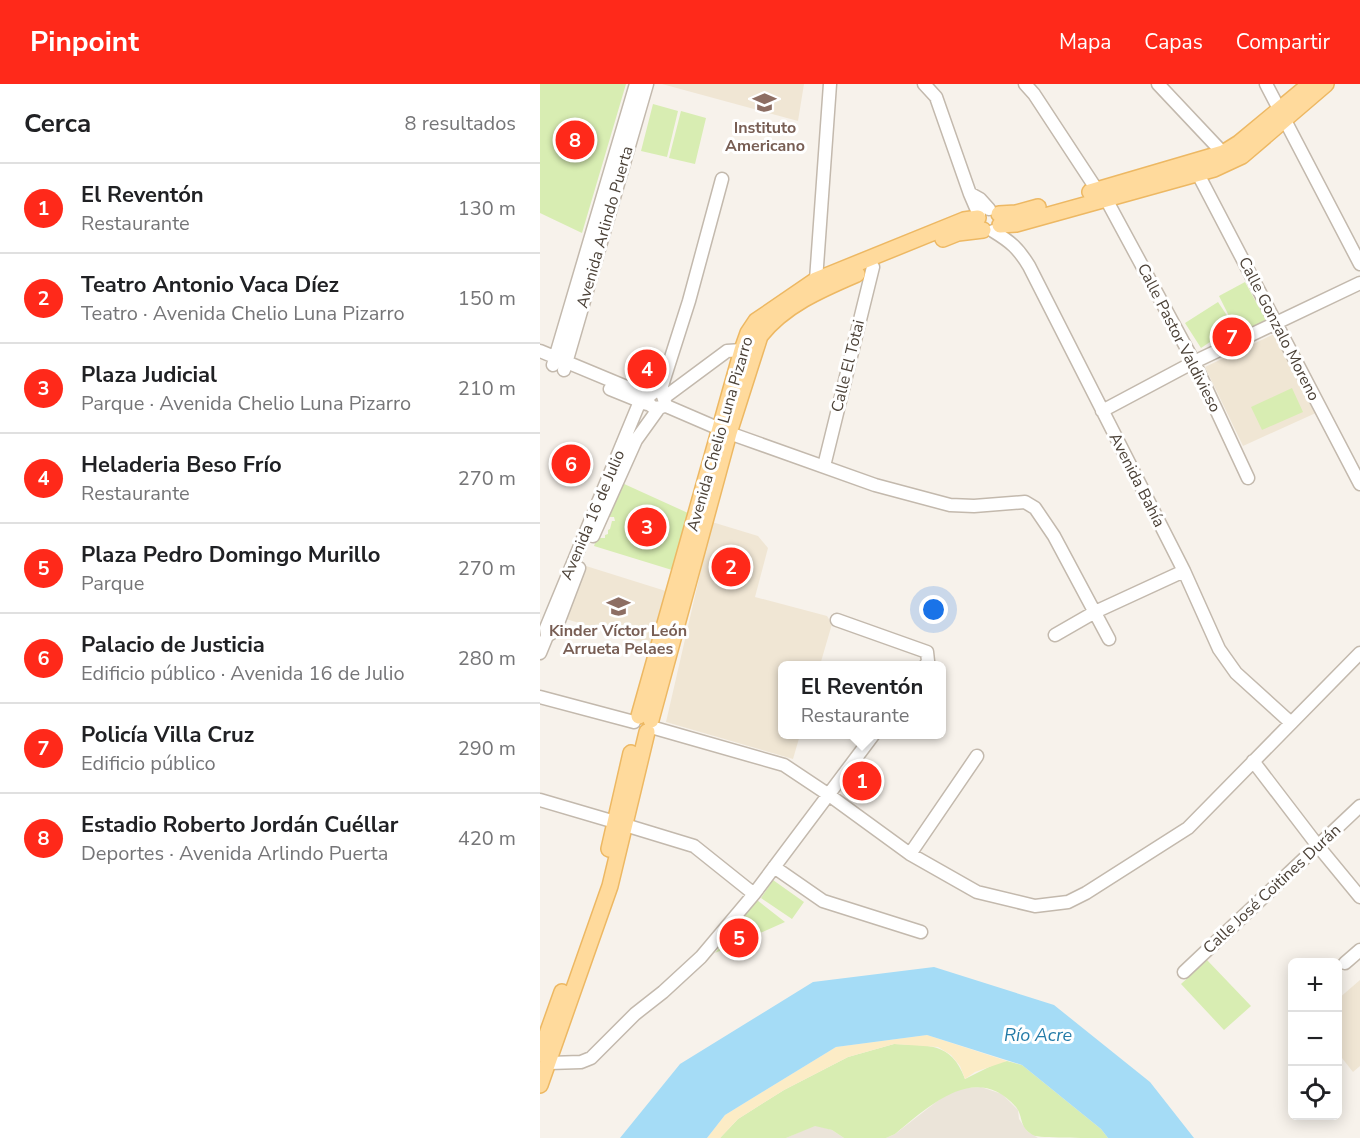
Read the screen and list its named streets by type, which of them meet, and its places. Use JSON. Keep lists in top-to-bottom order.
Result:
{
  "streets": {
    "main road": ["Avenida Chelio Luna Pizarro"],
    "street": [
      "Avenida Arlindo Puerta",
      "Calle Gonzalo Moreno",
      "Calle Pastor Valdivieso",
      "Calle El Totai",
      "Avenida Bahía",
      "Avenida 16 de Julio",
      "Calle José Coitines Durán"
    ]
  },
  "crossings": [
    ["Calle El Totai", "Avenida Chelio Luna Pizarro"],
    ["Avenida Chelio Luna Pizarro", "Avenida Bahía"],
    ["Avenida Chelio Luna Pizarro", "Avenida 16 de Julio"]
  ],
  "water": ["Río Acre"],
  "places": {
    "school or university": ["Instituto Americano", "Kinder Víctor León Arrueta Pelaes"]
  },
  "page": {
    "header": "Pinpoint",
    "nav": ["Mapa", "Capas", "Compartir"],
    "heading": ["Cerca", "8 resultados"],
    "pins": [
      "8",
      "7",
      "4",
      "6",
      "3",
      "2",
      "1",
      "5"
    ],
    "list": [
      {
        "mark": "1",
        "name": "El Reventón",
        "note": "Restaurante",
        "value": "130 m"
      },
      {
        "mark": "2",
        "name": "Teatro Antonio Vaca Díez",
        "note": "Teatro · Avenida Chelio Luna Pizarro",
        "value": "150 m"
      },
      {
        "mark": "3",
        "name": "Plaza Judicial",
        "note": "Parque · Avenida Chelio Luna Pizarro",
        "value": "210 m"
      },
      {
        "mark": "4",
        "name": "Heladeria Beso Frío",
        "note": "Restaurante",
        "value": "270 m"
      },
      {
        "mark": "5",
        "name": "Plaza Pedro Domingo Murillo",
        "note": "Parque",
        "value": "270 m"
      },
      {
        "mark": "6",
        "name": "Palacio de Justicia",
        "note": "Edificio público · Avenida 16 de Julio",
        "value": "280 m"
      },
      {
        "mark": "7",
        "name": "Policía Villa Cruz",
        "note": "Edificio público",
        "value": "290 m"
      },
      {
        "mark": "8",
        "name": "Estadio Roberto Jordán Cuéllar",
        "note": "Deportes · Avenida Arlindo Puerta",
        "value": "420 m"
      }
    ],
    "popup": ["El Reventón", "Restaurante"],
    "map_buttons": ["+", "−"]
  }
}
